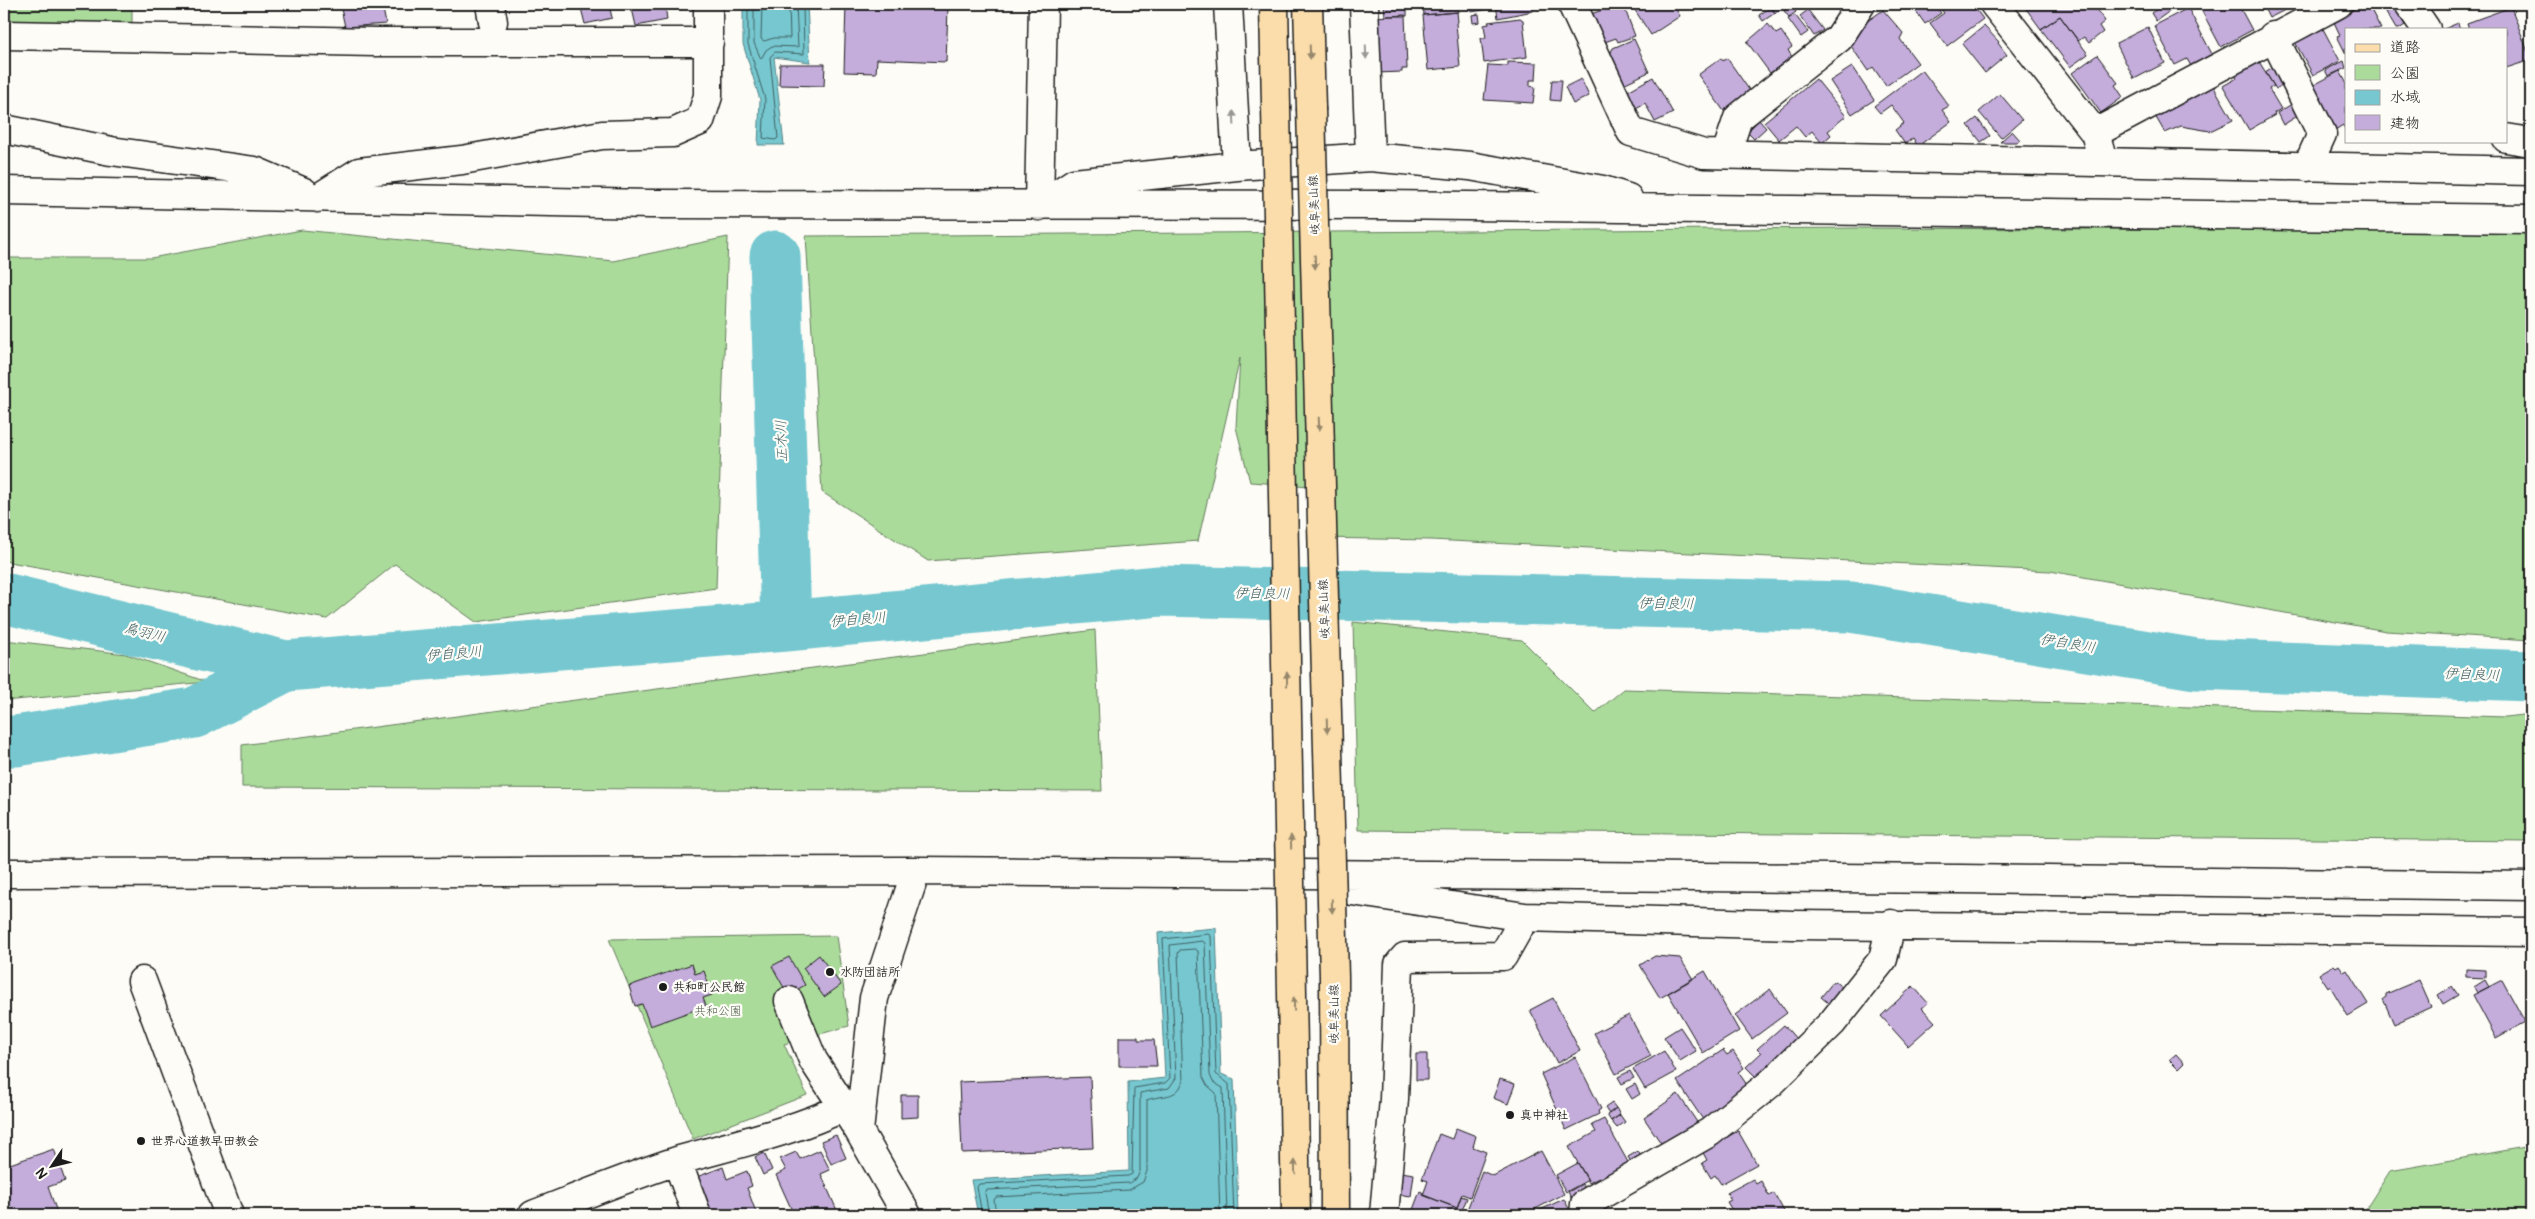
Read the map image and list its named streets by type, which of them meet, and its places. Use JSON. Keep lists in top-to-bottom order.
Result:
{
  "streets": {
    "main road": ["岐阜美山線"]
  },
  "water": ["正木川", "伊自良川", "鳥羽川"],
  "parks": ["共和公園"],
  "places": [
    "水防団詰所",
    "共和町公民館",
    "真中神社",
    "世界心道教早田教会"
  ],
  "legend": [
    "道路",
    "公園",
    "水域",
    "建物"
  ],
  "north": "bottom left"
}
